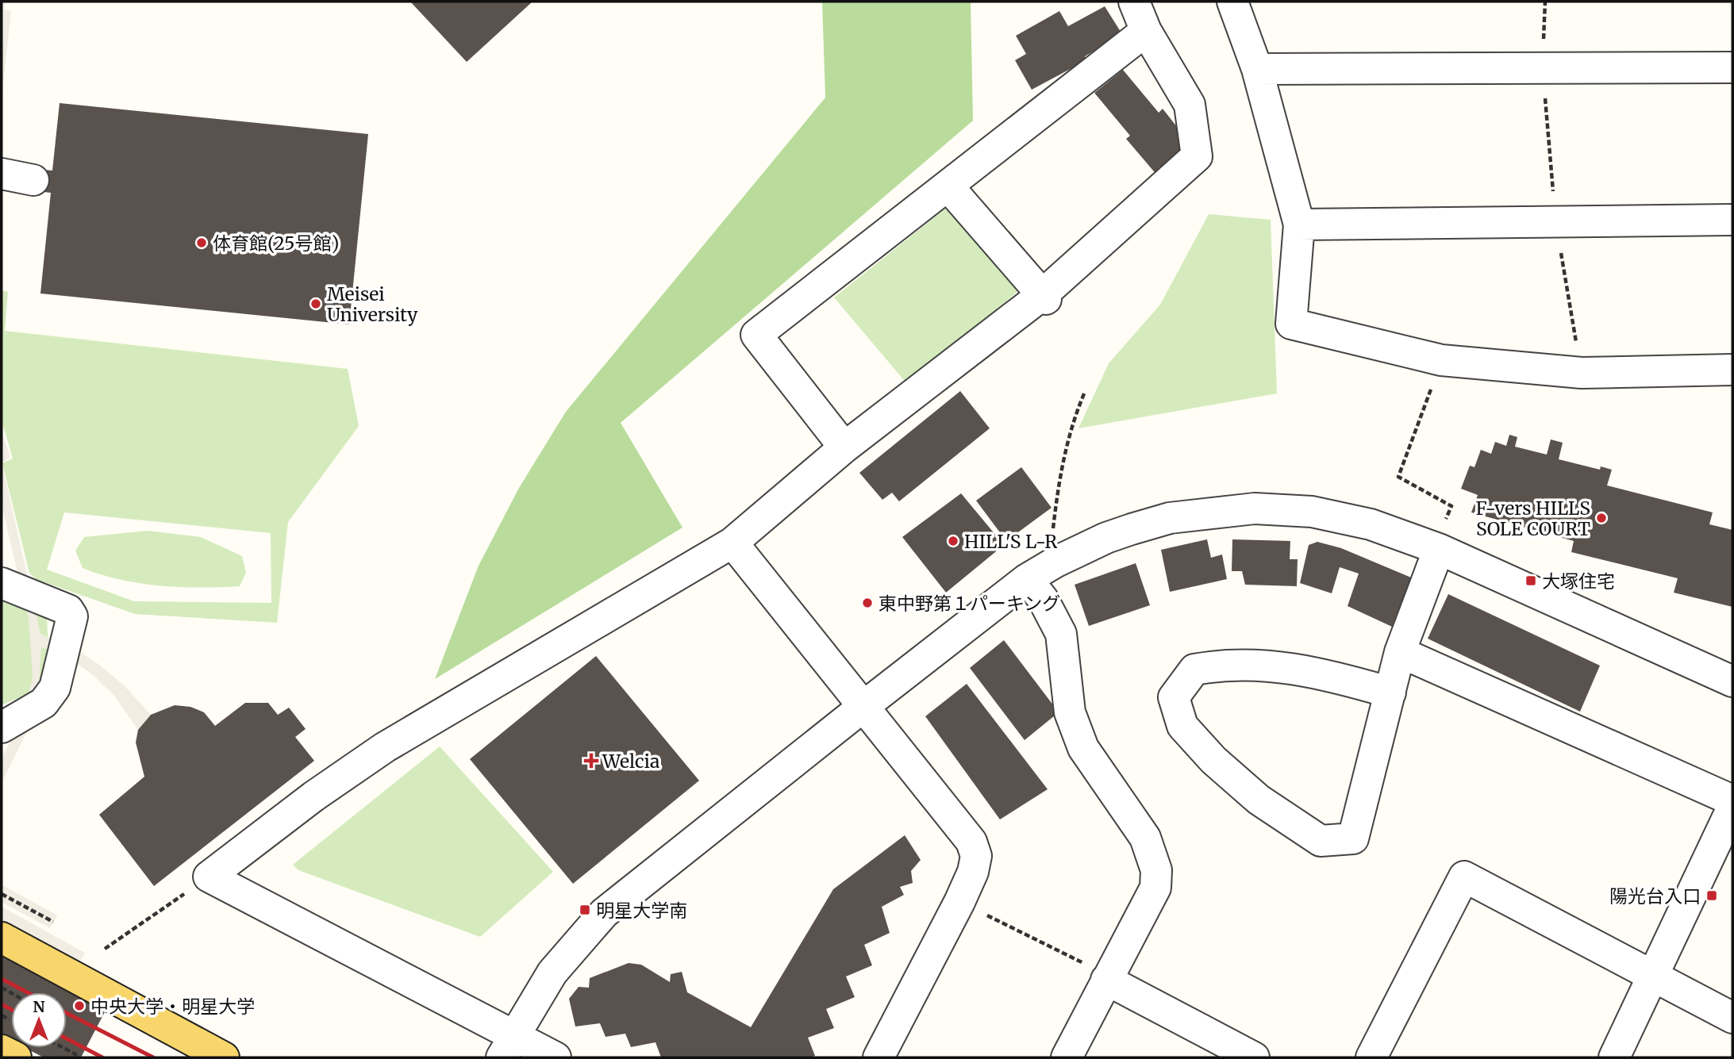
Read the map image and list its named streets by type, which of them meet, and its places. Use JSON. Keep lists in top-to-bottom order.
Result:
{
  "places": {
    "other": [
      "体育館(25号館)",
      "Meisei University",
      "F-vers HILLS SOLE COURT",
      "HILL'S L-R",
      "東中野第１パーキング",
      "中央大学・明星大学"
    ],
    "transit": ["大塚住宅", "陽光台入口", "明星大学南"],
    "health": ["Welcia"]
  },
  "north": "top"
}
